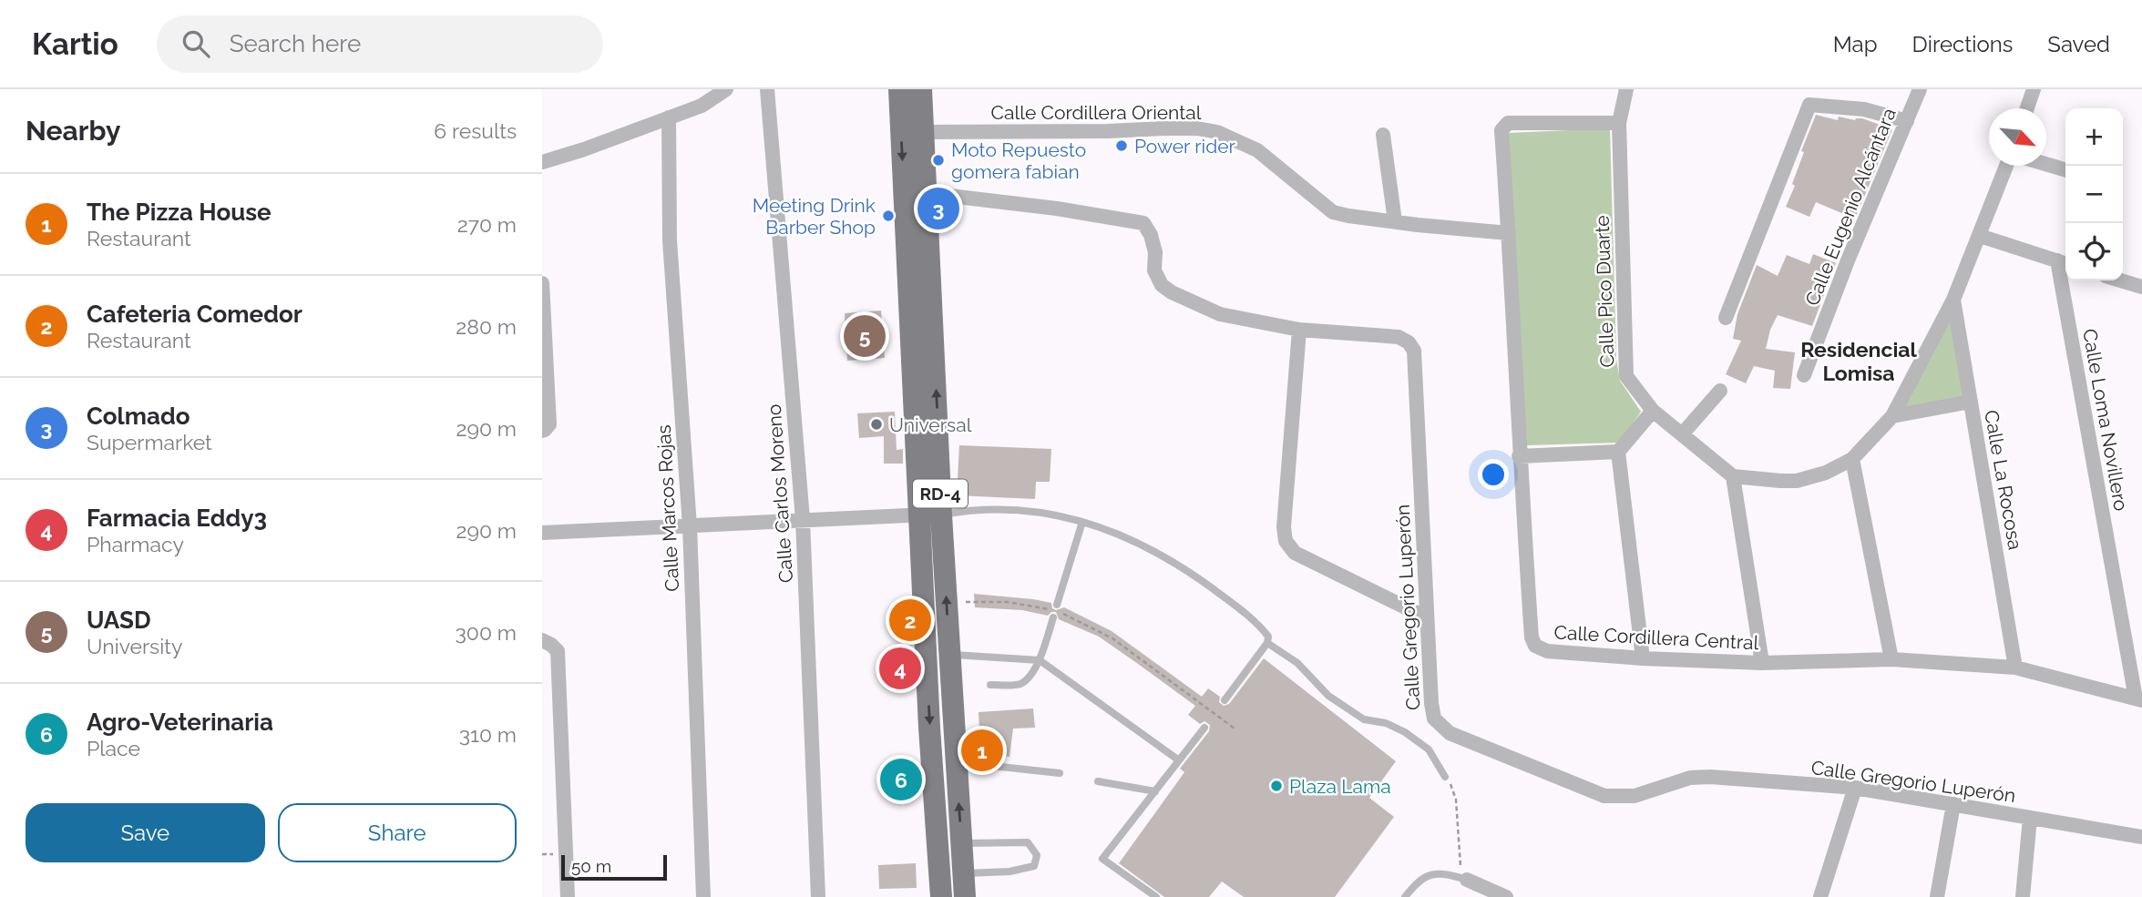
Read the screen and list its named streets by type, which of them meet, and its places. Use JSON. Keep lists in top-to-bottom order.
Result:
{
  "streets": {
    "main road": ["RD-4"],
    "street": [
      "Calle Cordillera Oriental",
      "Calle Eugenio Alcántara",
      "Calle Pico Duarte",
      "Calle Loma Novillero",
      "Calle La Rocosa",
      "Calle Carlos Moreno",
      "Calle Marcos Rojas",
      "Calle Gregorio Luperón",
      "Calle Cordillera Central"
    ]
  },
  "crossings": [
    ["Calle Cordillera Oriental", "RD-4"],
    ["Calle Cordillera Oriental", "Calle Cordillera Central"],
    ["Calle Pico Duarte", "Calle Cordillera Central"],
    ["Calle Loma Novillero", "Calle Cordillera Central"],
    ["Calle La Rocosa", "Calle Cordillera Central"],
    ["RD-4", "Calle Gregorio Luperón"]
  ],
  "districts": ["Residencial Lomisa"],
  "places": [
    "Power rider",
    "Moto Repuesto gomera fabian",
    "Meeting Drink Barber Shop",
    "Universal",
    "Plaza Lama"
  ],
  "scale_bar": "50 m",
  "north": "bottom right",
  "page": {
    "header": "Kartio",
    "search": "Search here",
    "nav": ["Map", "Directions", "Saved"],
    "heading": ["Nearby", "6 results"],
    "map_buttons": ["+", "−"],
    "list": [
      {
        "mark": "1",
        "name": "The Pizza House",
        "note": "Restaurant",
        "value": "270 m"
      },
      {
        "mark": "2",
        "name": "Cafeteria Comedor",
        "note": "Restaurant",
        "value": "280 m"
      },
      {
        "mark": "3",
        "name": "Colmado",
        "note": "Supermarket",
        "value": "290 m"
      },
      {
        "mark": "4",
        "name": "Farmacia Eddy3",
        "note": "Pharmacy",
        "value": "290 m"
      },
      {
        "mark": "5",
        "name": "UASD",
        "note": "University",
        "value": "300 m"
      },
      {
        "mark": "6",
        "name": "Agro-Veterinaria",
        "note": "Place",
        "value": "310 m"
      }
    ],
    "pins": [
      "3",
      "5",
      "2",
      "4",
      "1",
      "6"
    ],
    "buttons": ["Save", "Share"],
    "scale": "50 m"
  }
}
